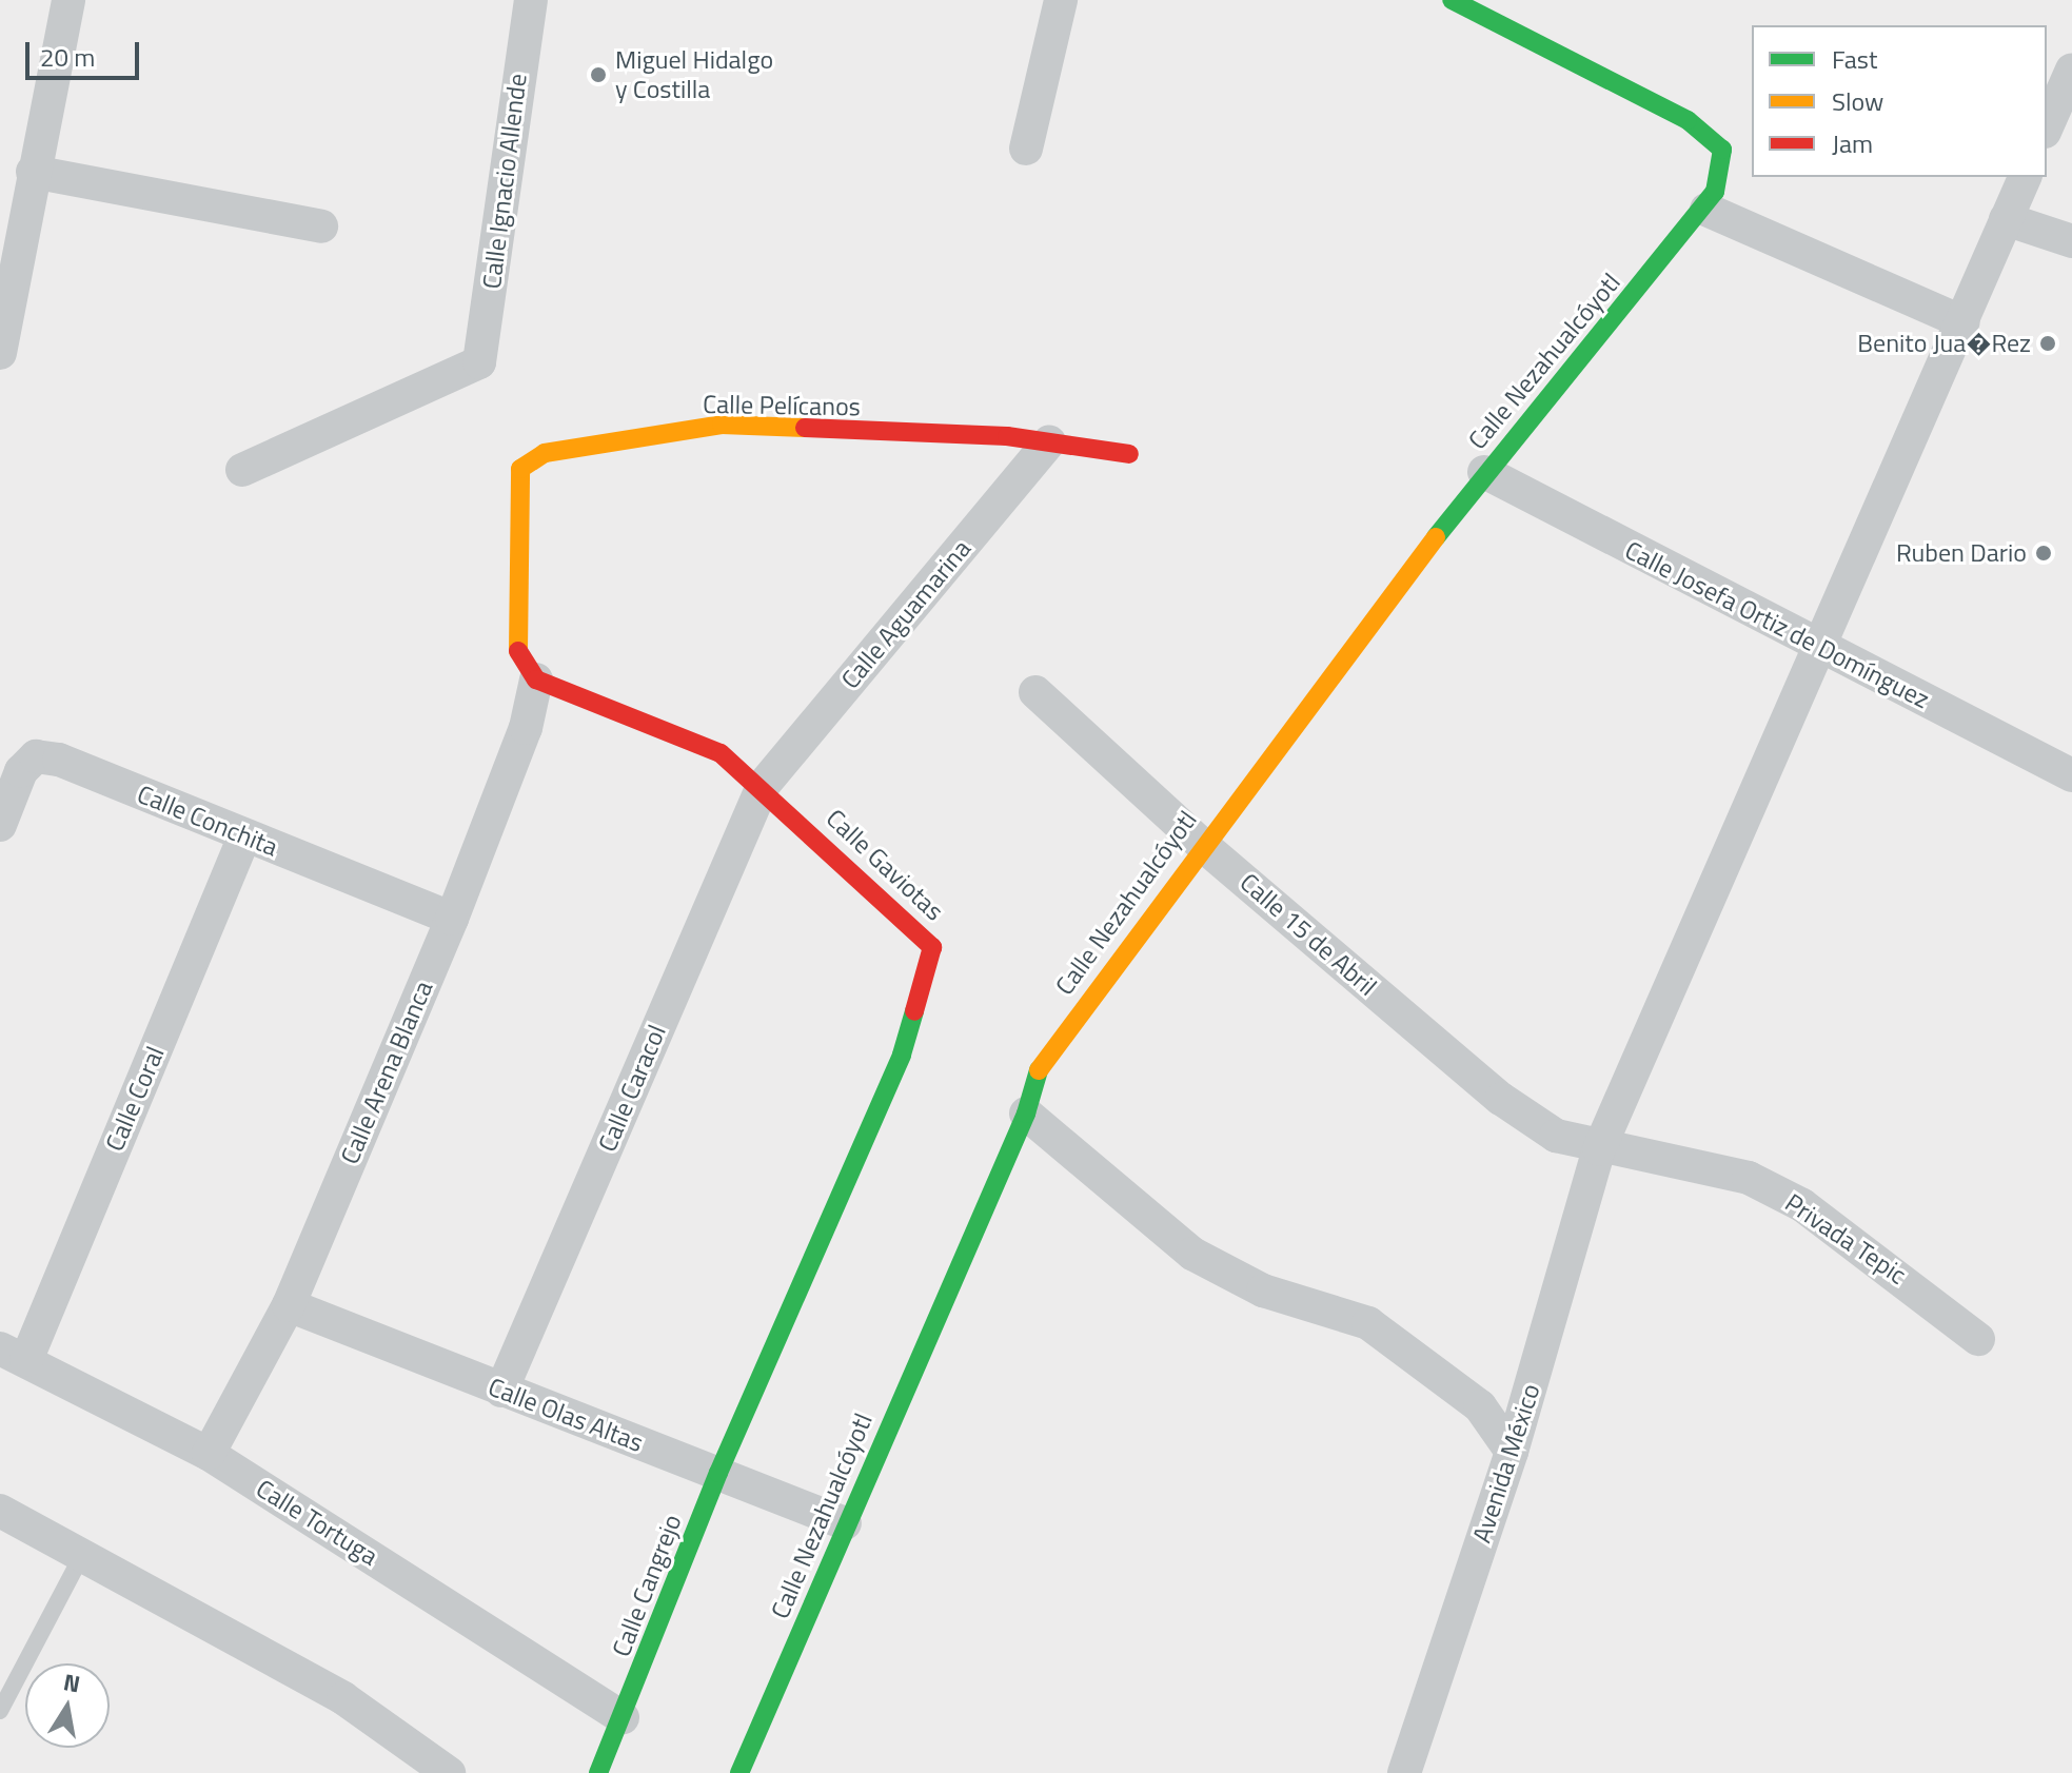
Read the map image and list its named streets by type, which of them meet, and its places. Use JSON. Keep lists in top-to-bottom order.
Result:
{
  "streets": {
    "street": [
      "Calle Ignacio Allende",
      "Calle Nezahualcóyotl",
      "Calle Pelícanos",
      "Calle Aguamarina",
      "Calle Josefa Ortiz de Domínguez",
      "Calle Conchita",
      "Calle Gaviotas",
      "Calle 15 de Abril",
      "Calle Arena Blanca",
      "Calle Caracol",
      "Calle Coral",
      "Privada Tepic",
      "Calle Olas Altas",
      "Avenida México",
      "Calle Tortuga",
      "Calle Cangrejo"
    ]
  },
  "crossings": [
    ["Calle Nezahualcóyotl", "Calle Josefa Ortiz de Domínguez"],
    ["Calle Nezahualcóyotl", "Calle 15 de Abril"],
    ["Calle Nezahualcóyotl", "Calle Olas Altas"],
    ["Calle Pelícanos", "Calle Aguamarina"],
    ["Calle Pelícanos", "Calle Gaviotas"],
    ["Calle Pelícanos", "Calle Arena Blanca"],
    ["Calle Aguamarina", "Calle Gaviotas"],
    ["Calle Aguamarina", "Calle Caracol"],
    ["Calle Josefa Ortiz de Domínguez", "Avenida México"],
    ["Calle Conchita", "Calle Arena Blanca"],
    ["Calle Conchita", "Calle Coral"],
    ["Calle Gaviotas", "Calle Arena Blanca"],
    ["Calle Gaviotas", "Calle Caracol"],
    ["Calle Gaviotas", "Calle Olas Altas"],
    ["Calle Gaviotas", "Calle Cangrejo"],
    ["Calle 15 de Abril", "Privada Tepic"],
    ["Calle 15 de Abril", "Avenida México"],
    ["Calle Arena Blanca", "Calle Olas Altas"],
    ["Calle Arena Blanca", "Calle Tortuga"],
    ["Calle Caracol", "Calle Olas Altas"],
    ["Calle Coral", "Calle Tortuga"],
    ["Privada Tepic", "Avenida México"],
    ["Calle Olas Altas", "Calle Cangrejo"],
    ["Calle Tortuga", "Calle Cangrejo"]
  ],
  "places": ["Miguel Hidalgo y Costilla", "Benito Jua�Rez", "Ruben Dario"],
  "legend": ["Fast", "Slow", "Jam"],
  "scale_bar": "20 m",
  "north": "top"
}
